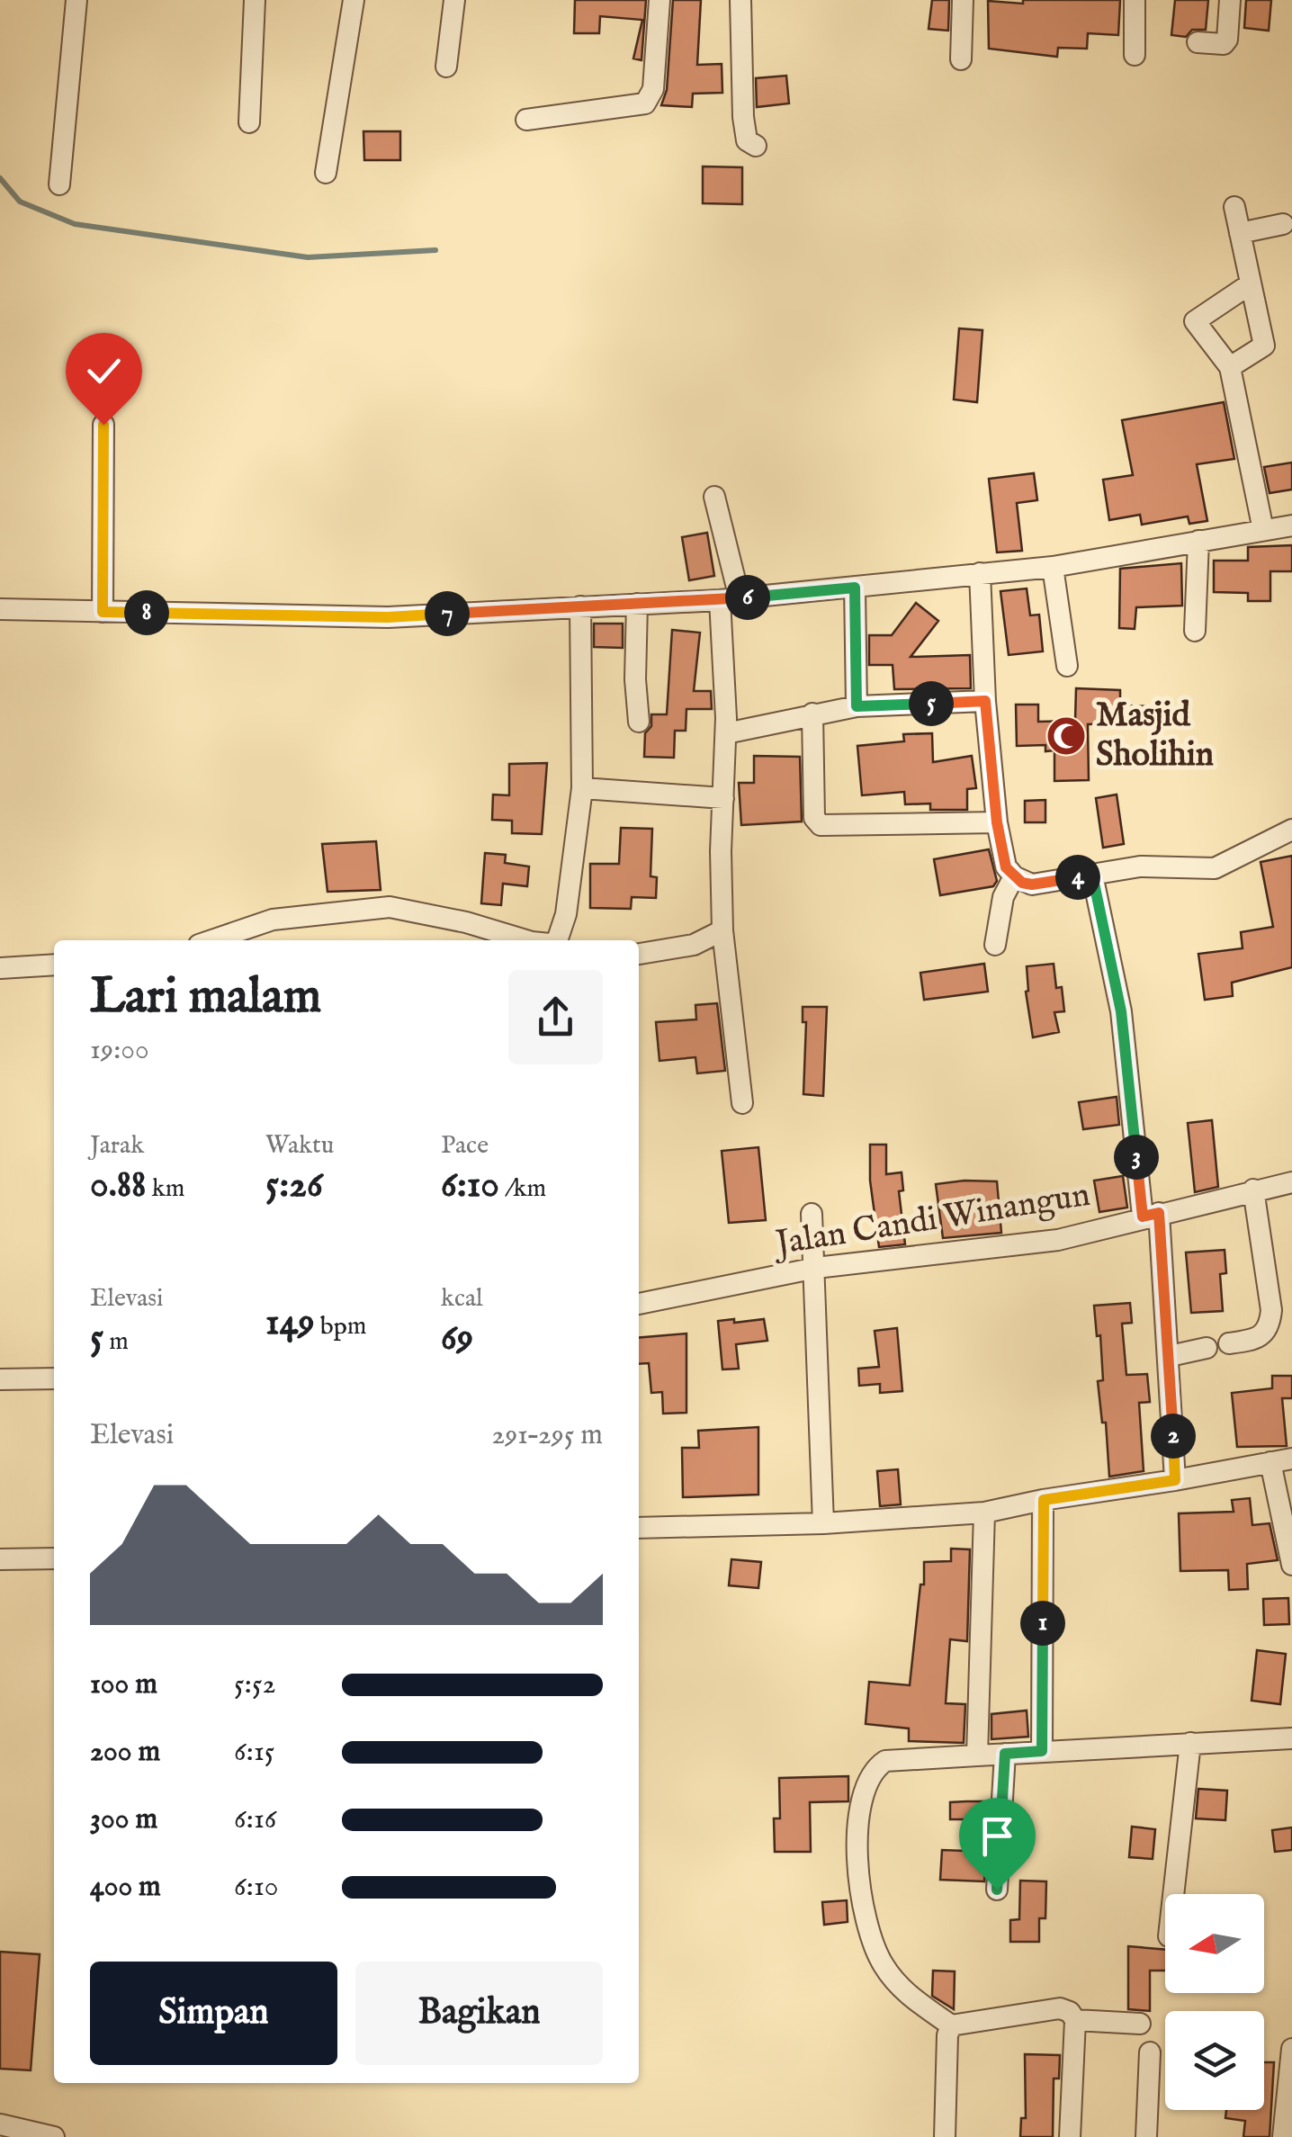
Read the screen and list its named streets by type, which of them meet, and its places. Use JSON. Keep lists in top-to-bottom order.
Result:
{
  "streets": {
    "street": ["Jalan Candi Winangun"]
  },
  "places": {
    "mosque": ["Masjid Sholihin"]
  },
  "north": "left",
  "page": {
    "pins": [
      "6",
      "8",
      "7",
      "5",
      "4",
      "3",
      "2",
      "1"
    ],
    "heading": ["Lari malam", "19:00"],
    "stats": [
      ["Jarak", "0.88 km"],
      ["Waktu", "5:26"],
      ["Pace", "6:10 /km"],
      ["Elevasi", "5 m"],
      ["149 bpm"],
      ["kcal", "69"]
    ],
    "chart": ["Elevasi", "291–295 m"],
    "list": [
      {
        "name": "100 m",
        "note": "5:52"
      },
      {
        "name": "200 m",
        "note": "6:15"
      },
      {
        "name": "300 m",
        "note": "6:16"
      },
      {
        "name": "400 m",
        "note": "6:10"
      }
    ],
    "buttons": ["Simpan", "Bagikan"]
  }
}
